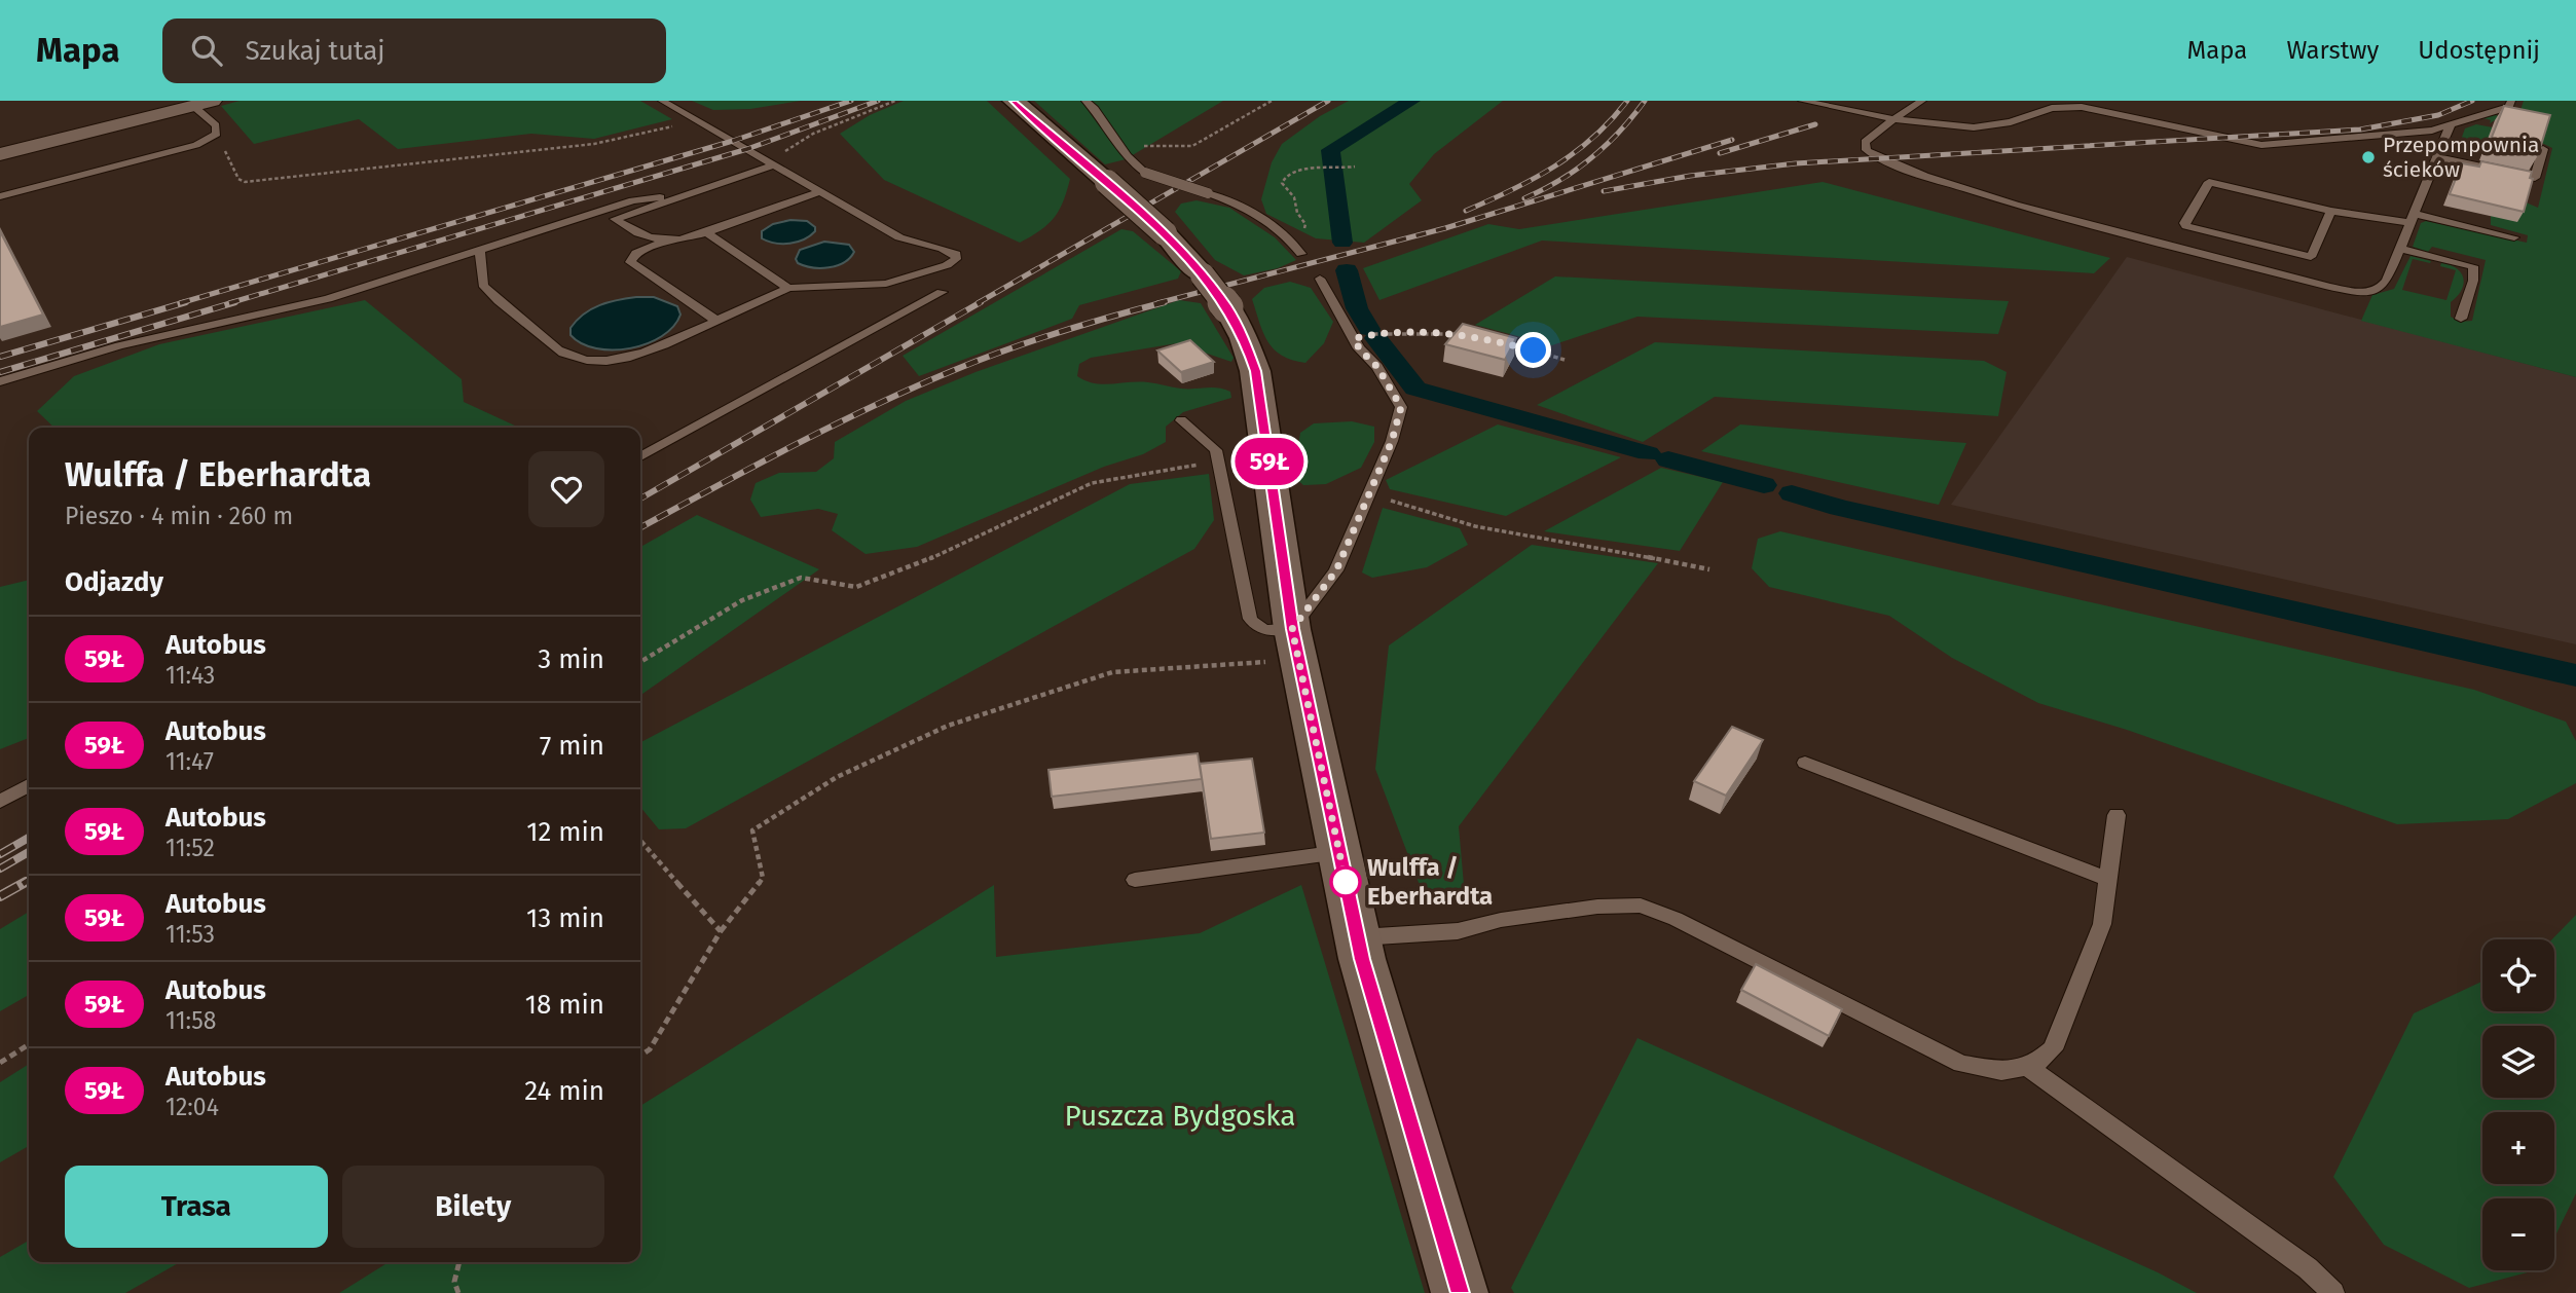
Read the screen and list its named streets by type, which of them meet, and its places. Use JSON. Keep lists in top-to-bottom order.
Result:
{
  "parks": ["Puszcza Bydgoska"],
  "places": ["Przepompownia ścieków", "Wulffa / Eberhardta"],
  "lines": ["bus line 59Ł"],
  "page": {
    "header": "Mapa",
    "search": "Szukaj tutaj",
    "nav": ["Mapa", "Warstwy", "Udostępnij"],
    "on_map": "59Ł",
    "heading": [
      ["Wulffa / Eberhardta", "Pieszo · 4 min · 260 m"],
      "Odjazdy"
    ],
    "list": [
      {
        "mark": "59Ł",
        "name": "Autobus",
        "note": "11:43",
        "value": "3 min"
      },
      {
        "mark": "59Ł",
        "name": "Autobus",
        "note": "11:47",
        "value": "7 min"
      },
      {
        "mark": "59Ł",
        "name": "Autobus",
        "note": "11:52",
        "value": "12 min"
      },
      {
        "mark": "59Ł",
        "name": "Autobus",
        "note": "11:53",
        "value": "13 min"
      },
      {
        "mark": "59Ł",
        "name": "Autobus",
        "note": "11:58",
        "value": "18 min"
      },
      {
        "mark": "59Ł",
        "name": "Autobus",
        "note": "12:04",
        "value": "24 min"
      }
    ],
    "map_buttons": ["+", "−"],
    "buttons": ["Trasa", "Bilety"]
  }
}
